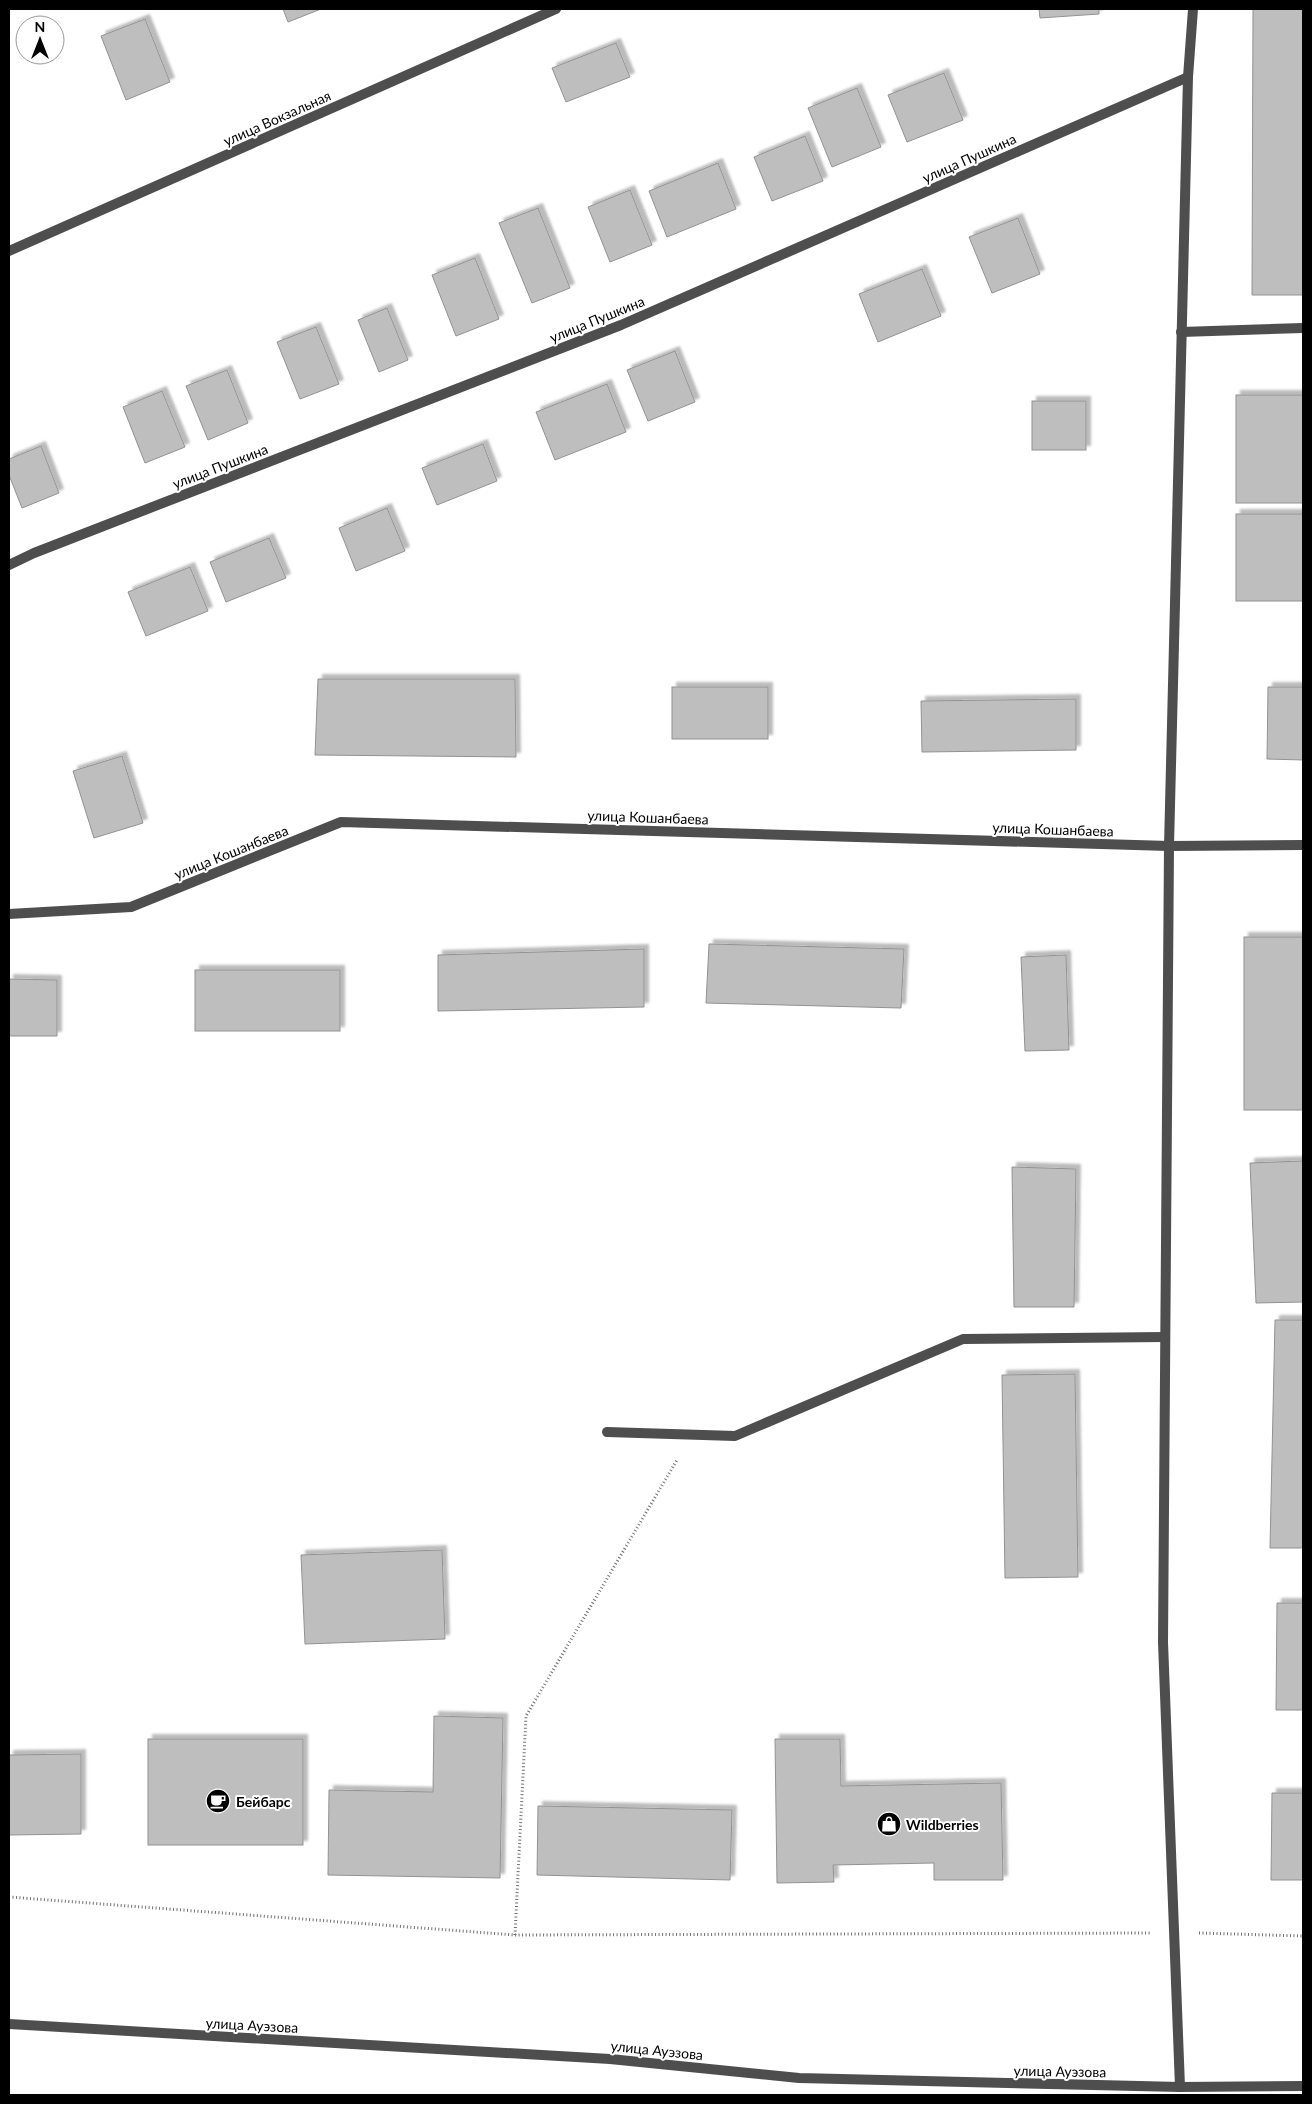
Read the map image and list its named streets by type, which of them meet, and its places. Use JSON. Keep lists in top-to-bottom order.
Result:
{
  "streets": {
    "street": [
      "улица Вокзальная",
      "улица Пушкина",
      "улица Кошанбаева",
      "улица Ауэзова"
    ]
  },
  "places": {
    "cafe": ["Бейбарс"],
    "shop": ["Wildberries"]
  },
  "north": "top"
}
